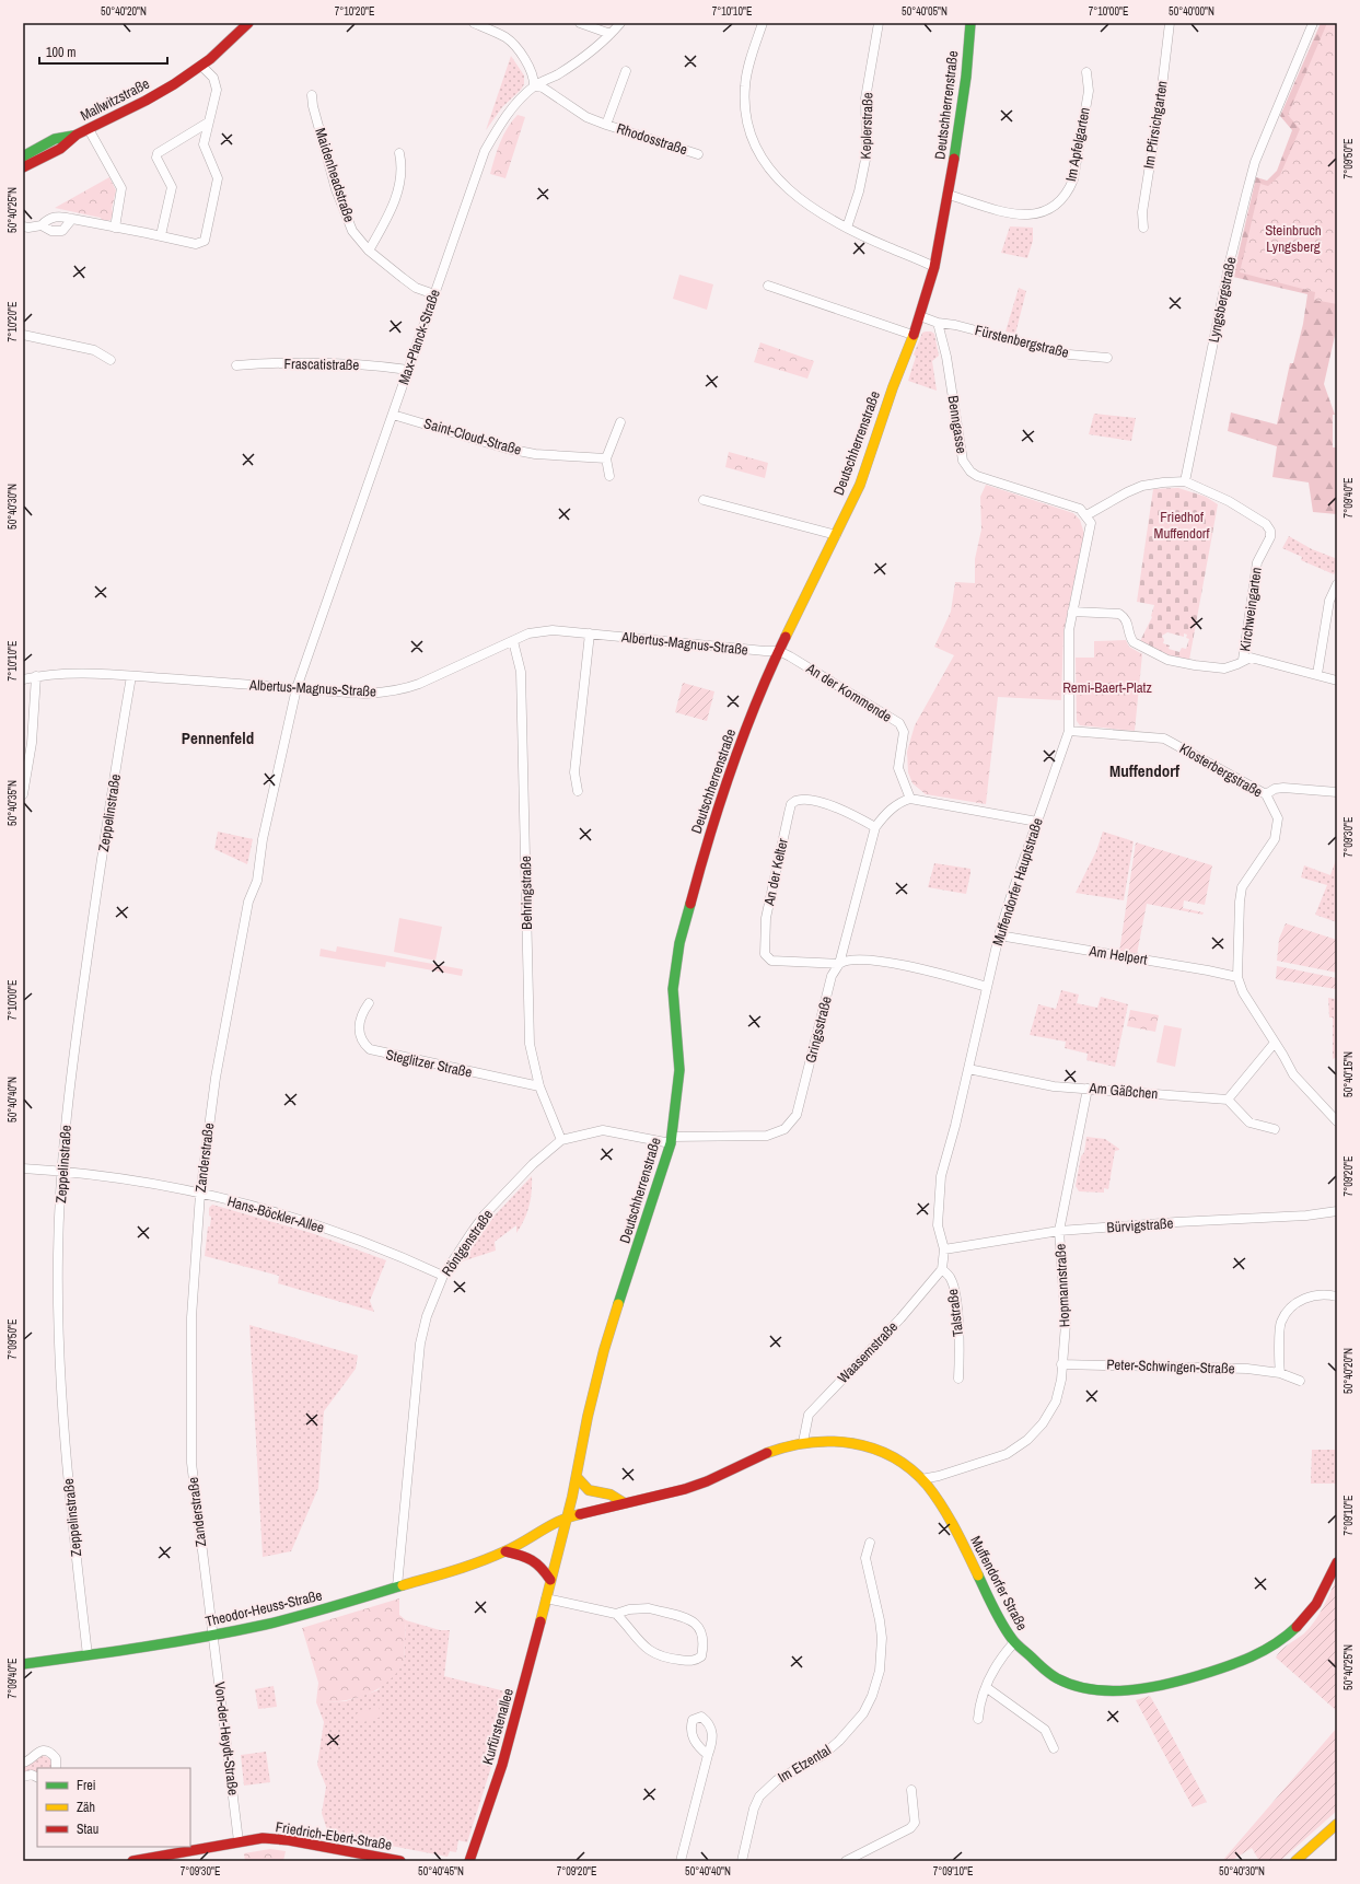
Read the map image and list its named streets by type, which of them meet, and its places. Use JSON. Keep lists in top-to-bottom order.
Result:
{
  "streets": {
    "street": [
      "Mallwitzstraße",
      "Deutschherrenstraße",
      "Im Pfirsichgarten",
      "Keplerstraße",
      "Rhodosstraße",
      "Im Apfelgarten",
      "Maidenheadstraße",
      "Lyngsbergstraße",
      "Max-Planck-Straße",
      "Fürstenbergstraße",
      "Frascatistraße",
      "Benngasse",
      "Saint-Cloud-Straße",
      "Kirchweingarten",
      "Albertus-Magnus-Straße",
      "An der Kommende",
      "Klosterbergstraße",
      "Zeppelinstraße",
      "An der Kelter",
      "Muffendorfer Hauptstraße",
      "Behringstraße",
      "Am Helpert",
      "Gringsstraße",
      "Steglitzer Straße",
      "Am Gäßchen",
      "Zanderstraße",
      "Hans-Böckler-Allee",
      "Bürvigstraße",
      "Röntgenstraße",
      "Hopmannstraße",
      "Talstraße",
      "Waasemstraße",
      "Peter-Schwingen-Straße",
      "Muffendorfer Straße",
      "Theodor-Heuss-Straße",
      "Kurfürstenallee",
      "Von-der-Heydt-Straße",
      "Im Etzental",
      "Friedrich-Ebert-Straße"
    ]
  },
  "crossings": [
    ["Deutschherrenstraße", "Im Apfelgarten"],
    ["Deutschherrenstraße", "Albertus-Magnus-Straße"],
    ["Deutschherrenstraße", "An der Kommende"],
    ["Deutschherrenstraße", "Gringsstraße"],
    ["Deutschherrenstraße", "Röntgenstraße"],
    ["Deutschherrenstraße", "Muffendorfer Straße"],
    ["Deutschherrenstraße", "Theodor-Heuss-Straße"],
    ["Deutschherrenstraße", "Kurfürstenallee"],
    ["Rhodosstraße", "Max-Planck-Straße"],
    ["Maidenheadstraße", "Max-Planck-Straße"],
    ["Lyngsbergstraße", "Kirchweingarten"],
    ["Max-Planck-Straße", "Frascatistraße"],
    ["Max-Planck-Straße", "Saint-Cloud-Straße"],
    ["Max-Planck-Straße", "Albertus-Magnus-Straße"],
    ["Max-Planck-Straße", "Zanderstraße"],
    ["Fürstenbergstraße", "Benngasse"],
    ["Benngasse", "Muffendorfer Hauptstraße"],
    ["Albertus-Magnus-Straße", "An der Kommende"],
    ["Albertus-Magnus-Straße", "Zeppelinstraße"],
    ["Albertus-Magnus-Straße", "Behringstraße"],
    ["Albertus-Magnus-Straße", "Zanderstraße"],
    ["Klosterbergstraße", "Muffendorfer Hauptstraße"],
    ["Klosterbergstraße", "Am Helpert"],
    ["Zeppelinstraße", "Hans-Böckler-Allee"],
    ["Zeppelinstraße", "Theodor-Heuss-Straße"],
    ["An der Kelter", "Gringsstraße"],
    ["Muffendorfer Hauptstraße", "Am Helpert"],
    ["Muffendorfer Hauptstraße", "Am Gäßchen"],
    ["Muffendorfer Hauptstraße", "Bürvigstraße"],
    ["Behringstraße", "Steglitzer Straße"],
    ["Behringstraße", "Röntgenstraße"],
    ["Gringsstraße", "Röntgenstraße"],
    ["Am Gäßchen", "Hopmannstraße"],
    ["Zanderstraße", "Hans-Böckler-Allee"],
    ["Zanderstraße", "Theodor-Heuss-Straße"],
    ["Zanderstraße", "Von-der-Heydt-Straße"],
    ["Hans-Böckler-Allee", "Röntgenstraße"],
    ["Bürvigstraße", "Hopmannstraße"],
    ["Röntgenstraße", "Theodor-Heuss-Straße"],
    ["Hopmannstraße", "Peter-Schwingen-Straße"],
    ["Hopmannstraße", "Muffendorfer Straße"],
    ["Talstraße", "Waasemstraße"],
    ["Waasemstraße", "Muffendorfer Straße"],
    ["Muffendorfer Straße", "Theodor-Heuss-Straße"],
    ["Muffendorfer Straße", "Kurfürstenallee"],
    ["Theodor-Heuss-Straße", "Kurfürstenallee"],
    ["Theodor-Heuss-Straße", "Von-der-Heydt-Straße"],
    ["Von-der-Heydt-Straße", "Friedrich-Ebert-Straße"]
  ],
  "districts": ["Pennenfeld", "Muffendorf"],
  "parks": ["Steinbruch Lyngsberg", "Friedhof Muffendorf", "Remi-Baert-Platz"],
  "legend": ["Frei", "Zäh", "Stau"],
  "scale_bar": "100 m",
  "coordinates": [
    "50°40'20\"N",
    "7°10'20\"E",
    "7°10'10\"E",
    "50°40'05\"N",
    "7°10'00\"E",
    "50°40'00\"N",
    "7°09'50\"E",
    "50°40'25\"N",
    "7°09'40\"E",
    "50°40'30\"N",
    "50°40'35\"N",
    "7°09'30\"E",
    "50°40'15\"N",
    "50°40'40\"N",
    "7°09'20\"E",
    "7°09'10\"E",
    "50°40'45\"N"
  ]
}
